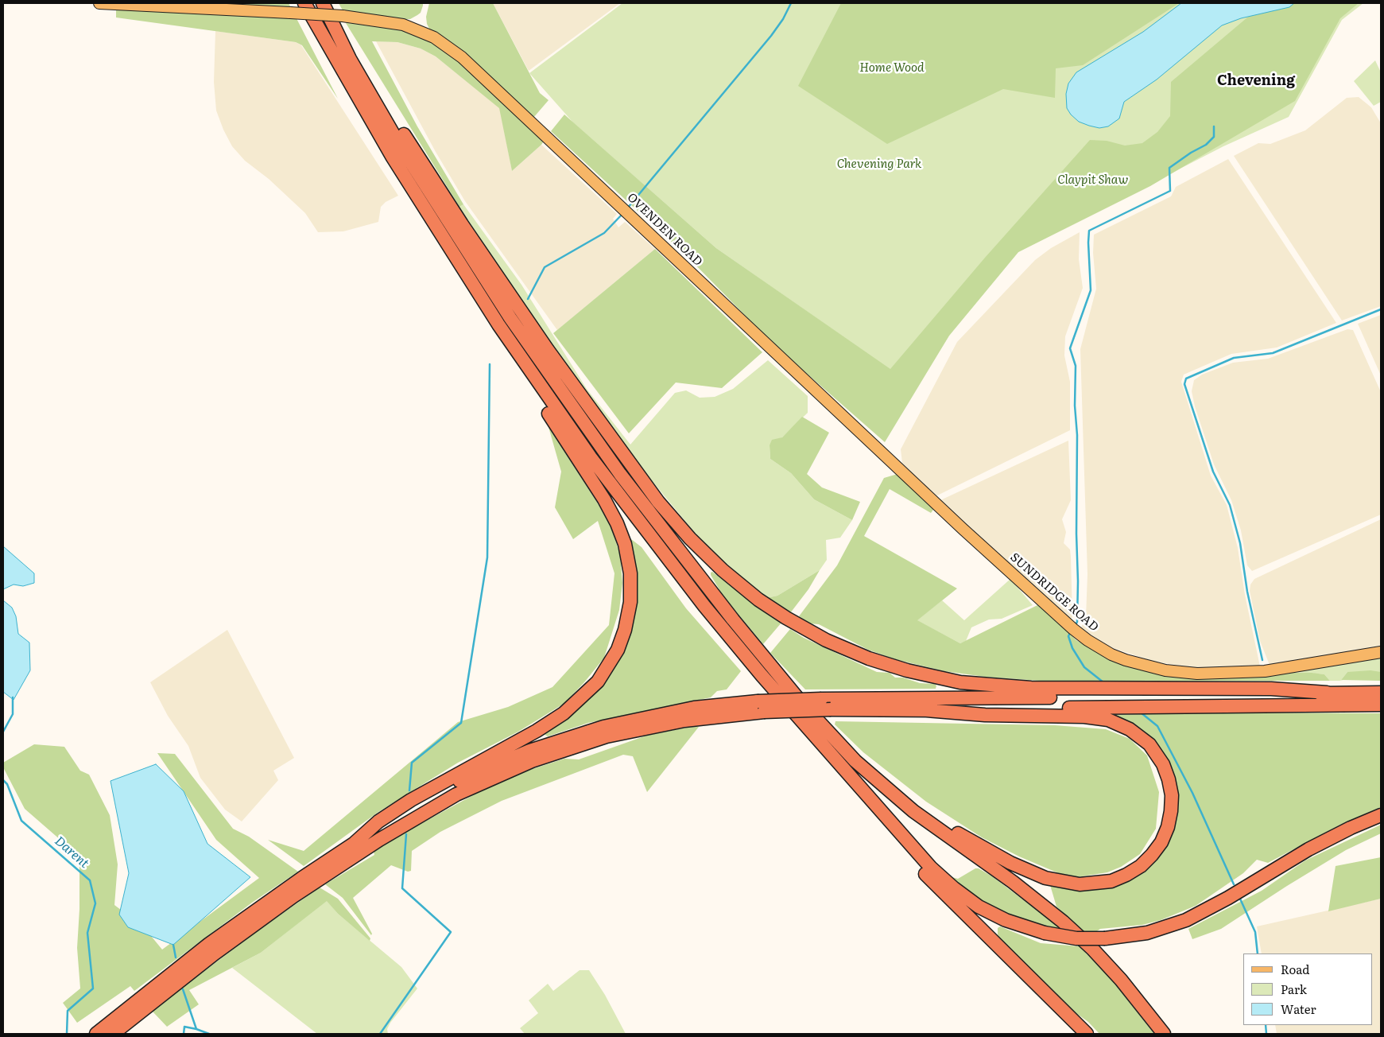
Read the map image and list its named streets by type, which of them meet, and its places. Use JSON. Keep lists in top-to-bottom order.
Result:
{
  "streets": {
    "main road": ["OVENDEN ROAD", "SUNDRIDGE ROAD"]
  },
  "crossings": [
    ["OVENDEN ROAD", "SUNDRIDGE ROAD"]
  ],
  "districts": ["Chevening"],
  "water": ["Darent"],
  "parks": ["Home Wood", "Chevening Park", "Claypit Shaw"],
  "legend": ["Road", "Park", "Water"]
}
